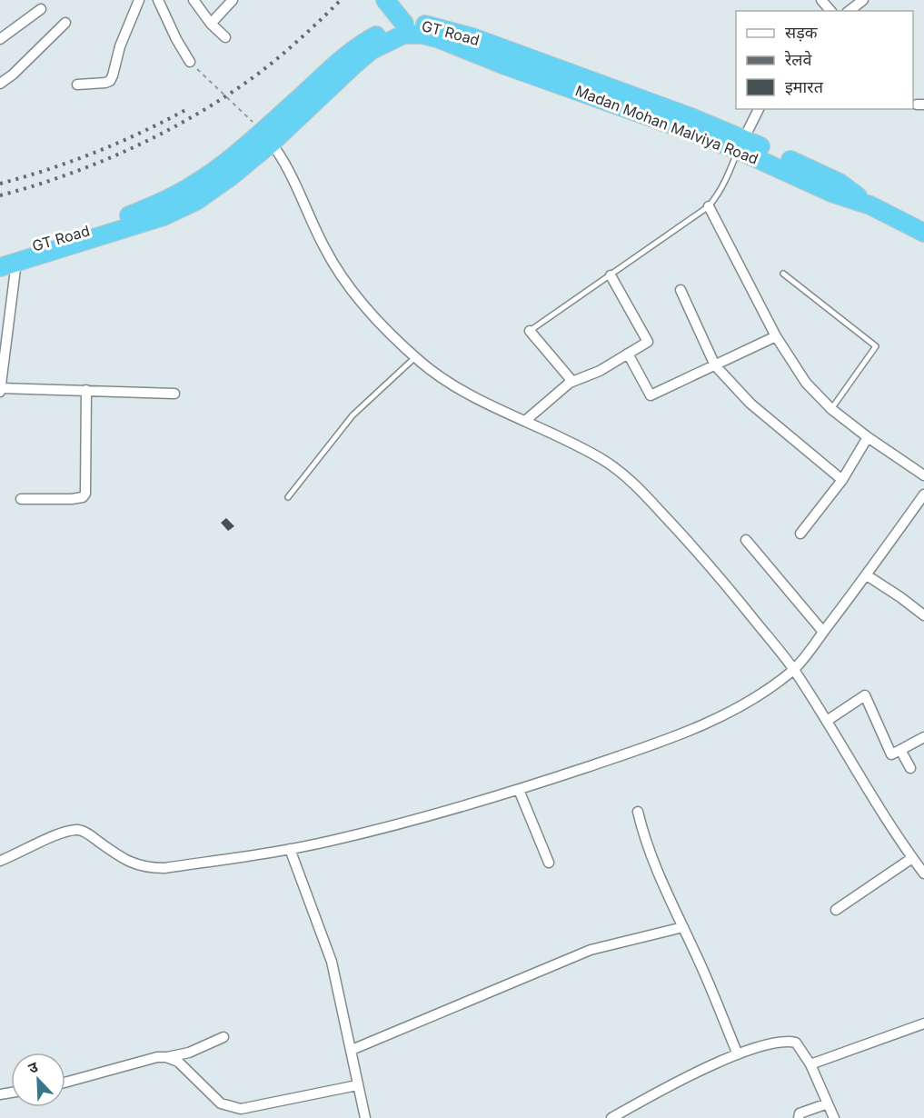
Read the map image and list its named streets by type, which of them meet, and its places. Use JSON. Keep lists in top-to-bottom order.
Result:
{
  "streets": {
    "highway": ["GT Road", "Madan Mohan Malviya Road"]
  },
  "crossings": [
    ["GT Road", "Madan Mohan Malviya Road"]
  ],
  "legend": ["सड़क", "रेलवे", "इमारत"],
  "north": "top left"
}
